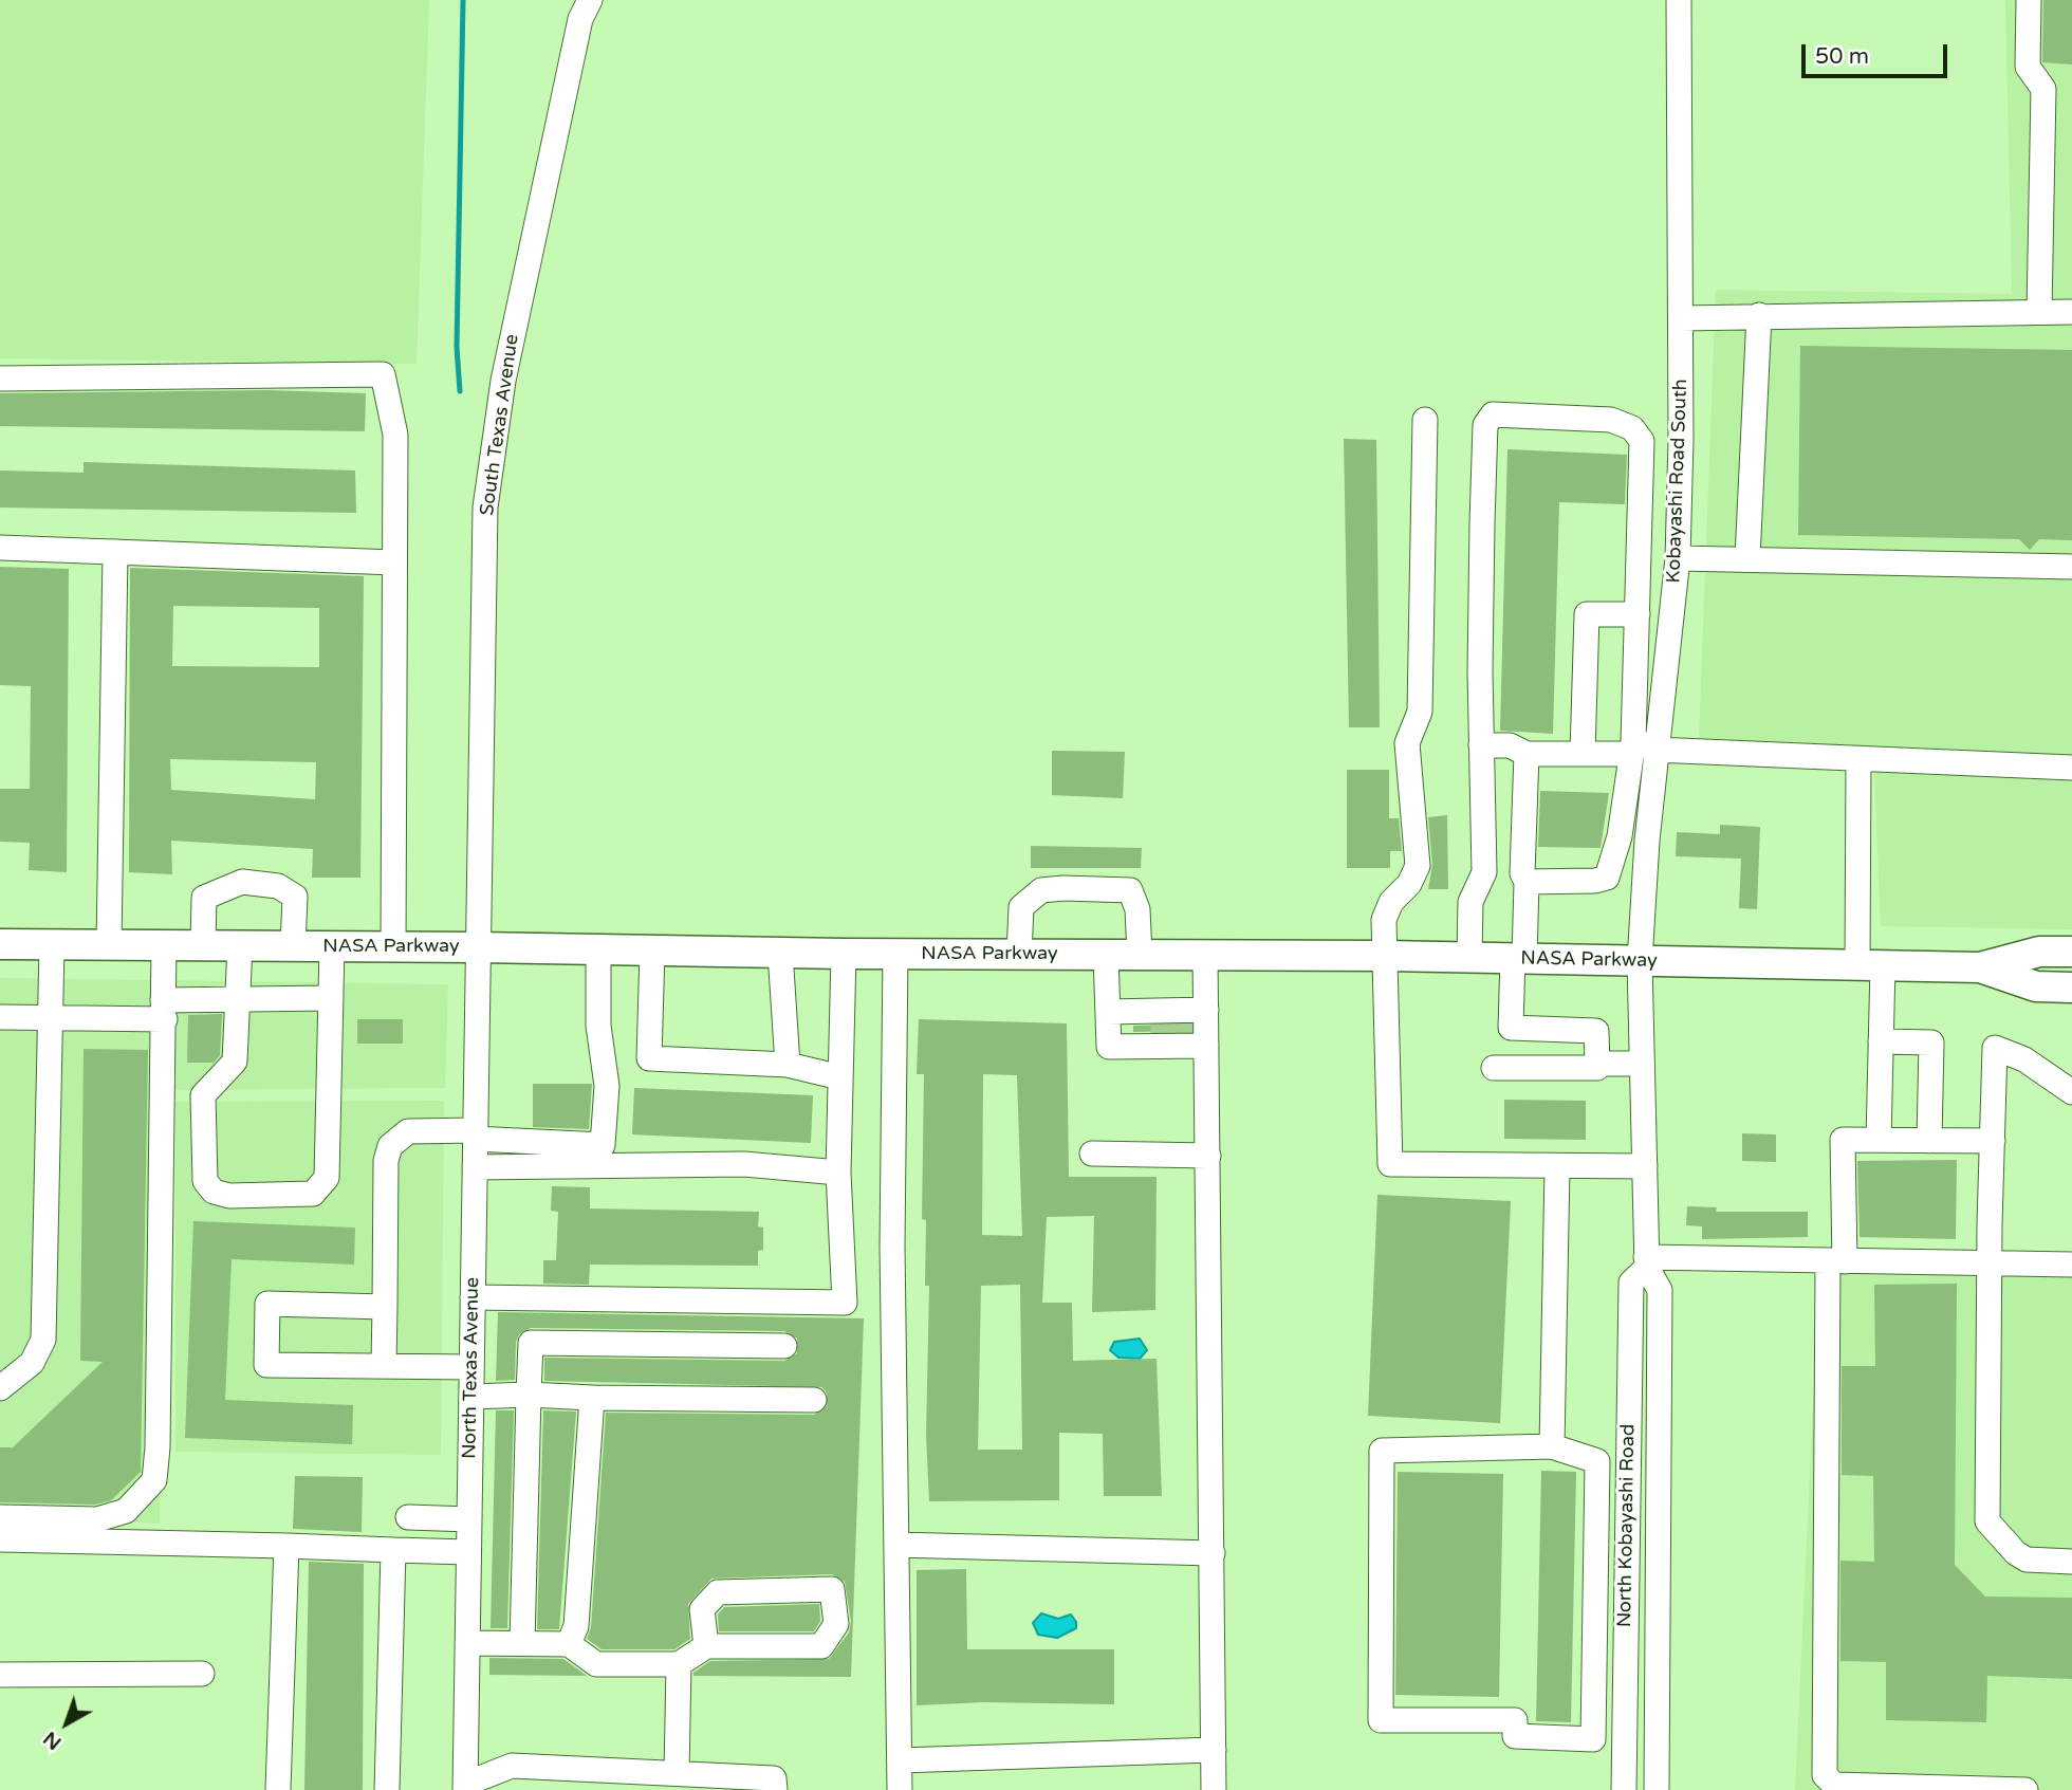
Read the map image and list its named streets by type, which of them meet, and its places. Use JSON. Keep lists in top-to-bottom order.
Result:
{
  "streets": {
    "main road": ["NASA Parkway"],
    "street": [
      "South Texas Avenue",
      "Kobayashi Road South",
      "North Texas Avenue",
      "North Kobayashi Road"
    ]
  },
  "crossings": [
    ["South Texas Avenue", "NASA Parkway"],
    ["South Texas Avenue", "North Texas Avenue"],
    ["Kobayashi Road South", "NASA Parkway"],
    ["Kobayashi Road South", "North Kobayashi Road"],
    ["NASA Parkway", "North Texas Avenue"],
    ["NASA Parkway", "North Kobayashi Road"]
  ],
  "scale_bar": "50 m",
  "north": "bottom left"
}
